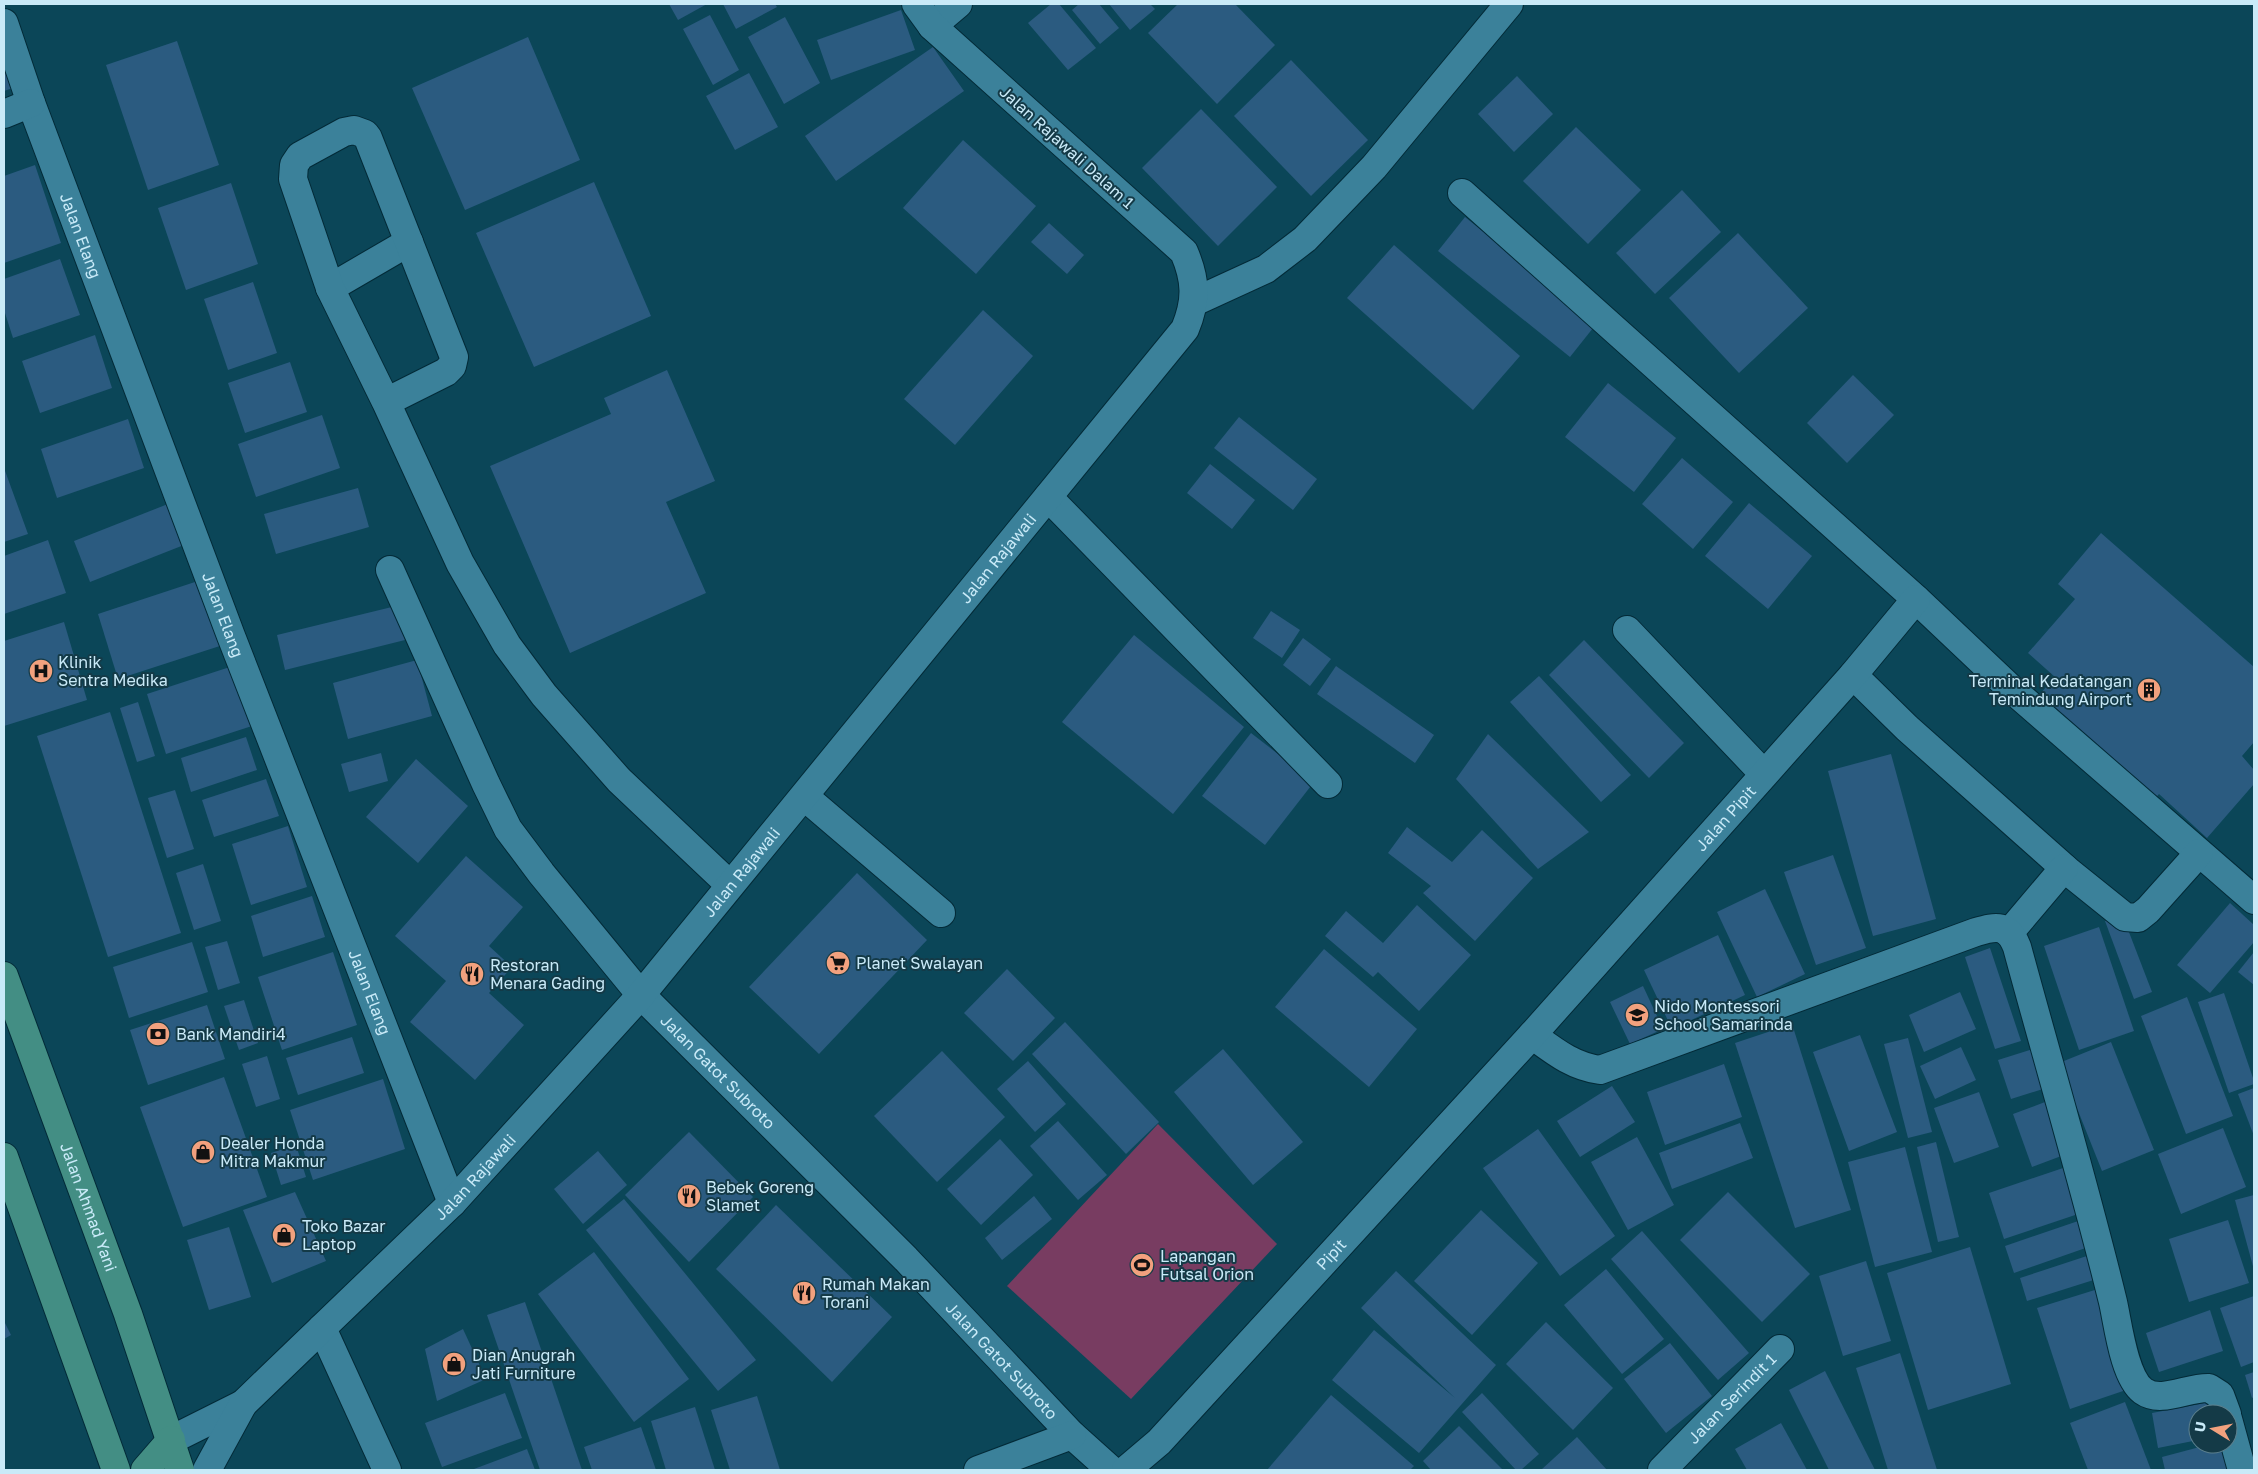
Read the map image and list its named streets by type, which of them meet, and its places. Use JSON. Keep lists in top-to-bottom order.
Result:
{
  "streets": {
    "main road": ["Jalan Ahmad Yani"],
    "street": [
      "Jalan Rajawali Dalam 1",
      "Jalan Elang",
      "Jalan Rajawali",
      "Jalan Pipit",
      "Jalan Gatot Subroto",
      "Pipit",
      "Jalan Serindit 1"
    ]
  },
  "crossings": [
    ["Jalan Rajawali Dalam 1", "Jalan Rajawali"],
    ["Jalan Elang", "Jalan Rajawali"],
    ["Jalan Rajawali", "Jalan Gatot Subroto"],
    ["Jalan Pipit", "Pipit"]
  ],
  "places": {
    "hospital": ["Klinik Sentra Medika"],
    "building": ["Terminal Kedatangan Temindung Airport"],
    "supermarket": ["Planet Swalayan"],
    "restaurant": ["Restoran Menara Gading", "Bebek Goreng Slamet", "Rumah Makan Torani"],
    "school or university": ["Nido Montessori School Samarinda"],
    "bank": ["Bank Mandiri4"],
    "shop": ["Dealer Honda Mitra Makmur", "Toko Bazar Laptop", "Dian Anugrah Jati Furniture"],
    "sports": ["Lapangan Futsal Orion"]
  },
  "north": "left"
}
